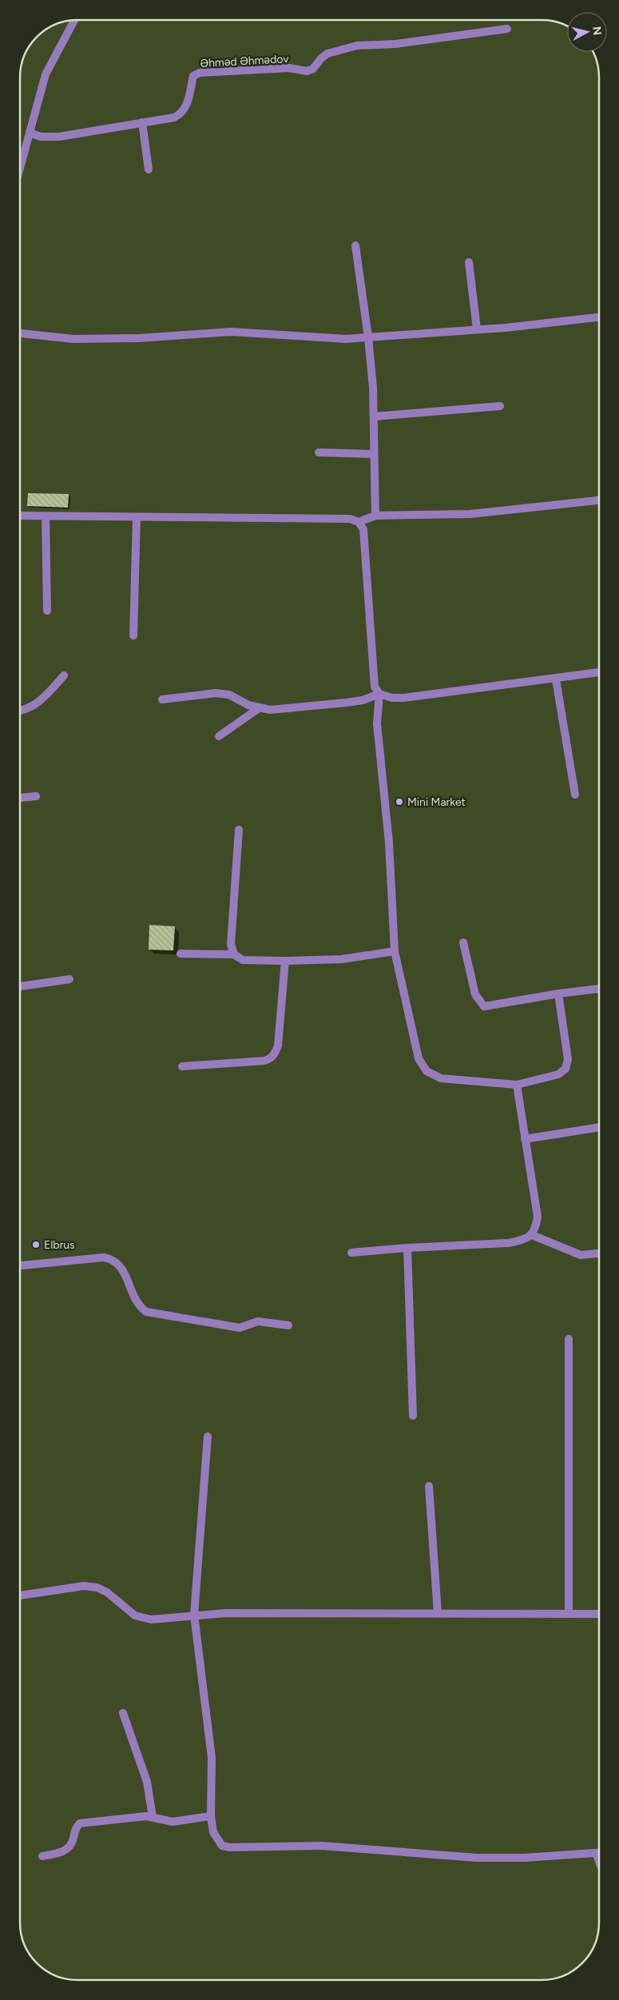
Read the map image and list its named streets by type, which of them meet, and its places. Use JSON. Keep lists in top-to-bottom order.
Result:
{
  "streets": {
    "street": ["Əhməd Əhmədov"]
  },
  "places": ["Mini Market", "Elbrus"],
  "north": "right"
}
